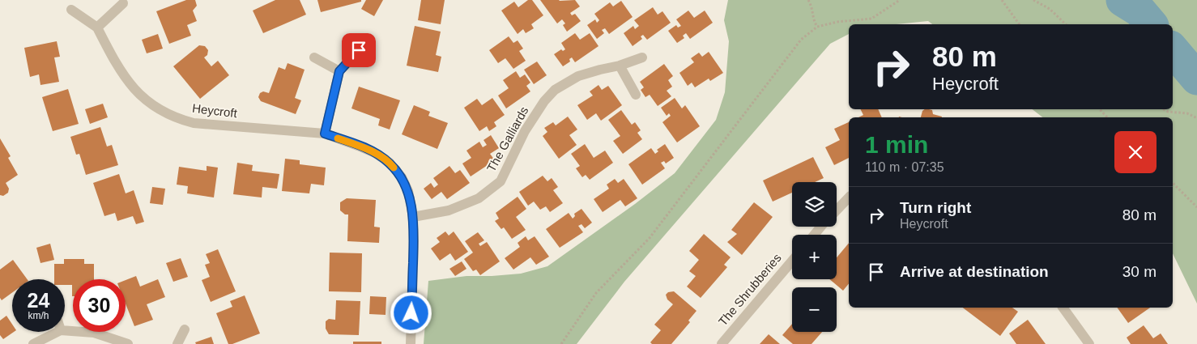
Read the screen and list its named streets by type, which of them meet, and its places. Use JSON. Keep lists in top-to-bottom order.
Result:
{
  "streets": {
    "street": ["Heycroft", "The Galliards", "The Shrubberies"]
  },
  "crossings": [
    ["Heycroft", "The Galliards"]
  ],
  "page": {
    "turn": ["80 m", "Heycroft"],
    "heading": ["1 min", "110 m · 07:35"],
    "map_buttons": ["+", "−"],
    "list": [
      {
        "name": "Turn right",
        "note": "Heycroft",
        "value": "80 m"
      },
      {
        "name": "Arrive at destination",
        "value": "30 m"
      }
    ],
    "speed": "24 km/h",
    "limit": "30"
  }
}
